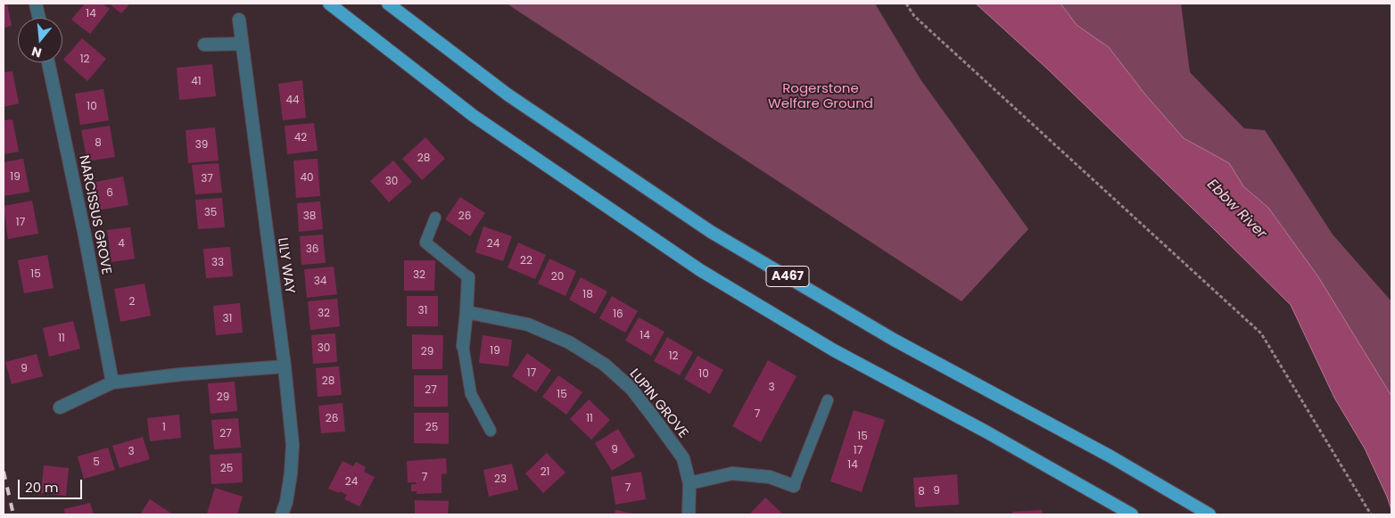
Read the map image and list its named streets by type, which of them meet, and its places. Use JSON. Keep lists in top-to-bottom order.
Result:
{
  "streets": {
    "main road": ["A467"],
    "street": ["NARCISSUS GROVE", "LILY WAY", "LUPIN GROVE"]
  },
  "water": ["Ebbw River"],
  "parks": ["Rogerstone Welfare Ground"],
  "house_numbers": [
    "14",
    "12",
    "41",
    "44",
    "10",
    "42",
    "8",
    "39",
    "28",
    "19",
    "40",
    "37",
    "30",
    "6",
    "35",
    "38",
    "26",
    "17",
    "4",
    "24",
    "36",
    "22",
    "33",
    "15",
    "32",
    "20",
    "34",
    "18",
    "2",
    "31",
    "32",
    "16",
    "31",
    "14",
    "11",
    "30",
    "19",
    "29",
    "12",
    "9",
    "17",
    "10",
    "28",
    "3",
    "27",
    "15",
    "29",
    "7",
    "26",
    "11",
    "1",
    "25",
    "27",
    "15",
    "9",
    "17",
    "3",
    "5",
    "14",
    "25",
    "21",
    "7",
    "23",
    "24",
    "7",
    "9",
    "8"
  ],
  "scale_bar": "20 m",
  "north": "bottom"
}
